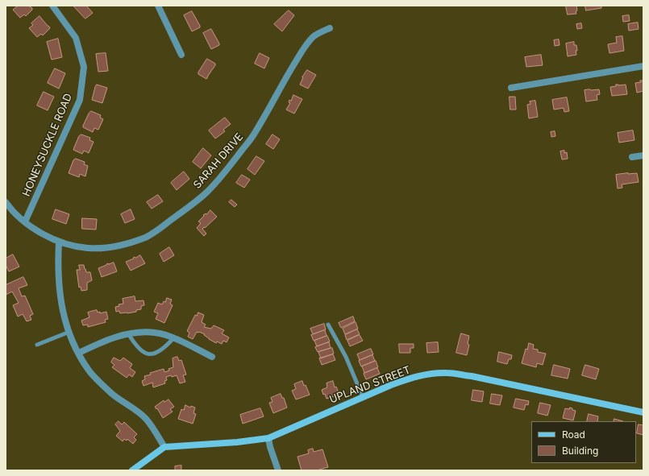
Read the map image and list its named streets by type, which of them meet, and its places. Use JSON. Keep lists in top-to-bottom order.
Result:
{
  "streets": {
    "street": ["HONEYSUCKLE ROAD", "SARAH DRIVE", "UPLAND STREET"]
  },
  "crossings": [
    ["HONEYSUCKLE ROAD", "SARAH DRIVE"]
  ],
  "legend": ["Road", "Building"]
}
